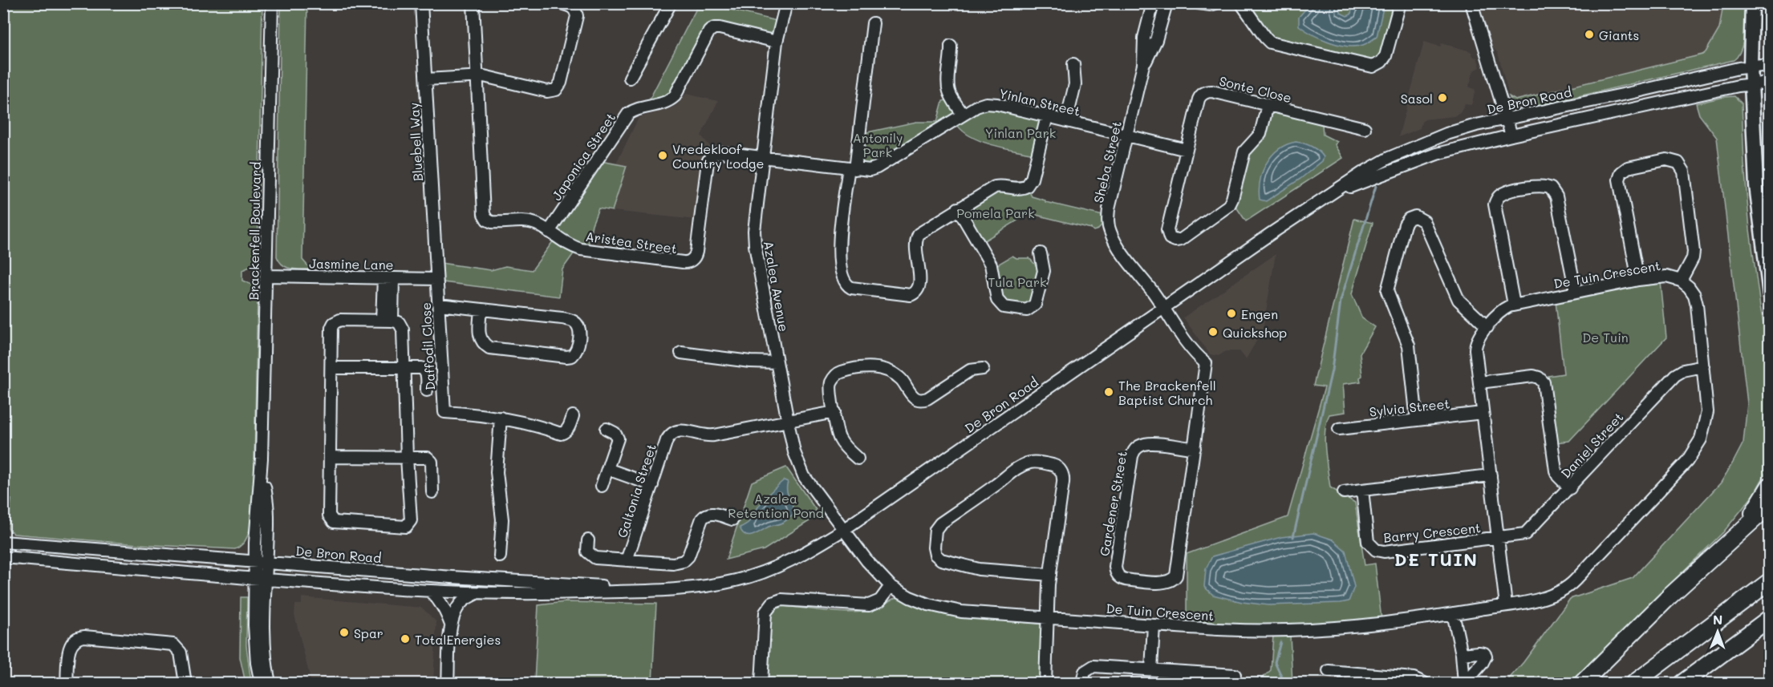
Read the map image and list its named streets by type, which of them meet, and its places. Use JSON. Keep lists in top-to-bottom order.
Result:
{
  "streets": {
    "street": [
      "Sonte Close",
      "De Bron Road",
      "Yinlan Street",
      "Bluebell Way",
      "Japonica Street",
      "Sheba Street",
      "Brackenfell Boulevard",
      "Aristea Street",
      "Jasmine Lane",
      "De Tuin Crescent",
      "Azalea Avenue",
      "Daffodil Close",
      "Sylvia Street",
      "Daniel Street",
      "Galtonia Street",
      "Gardener Street",
      "Barry Crescent"
    ]
  },
  "crossings": [
    ["De Bron Road", "Sheba Street"],
    ["De Bron Road", "Brackenfell Boulevard"],
    ["De Bron Road", "De Tuin Crescent"],
    ["De Bron Road", "Azalea Avenue"],
    ["De Bron Road", "Gardener Street"],
    ["Yinlan Street", "Sheba Street"],
    ["Yinlan Street", "Aristea Street"],
    ["Yinlan Street", "Azalea Avenue"],
    ["Bluebell Way", "Jasmine Lane"],
    ["Bluebell Way", "Daffodil Close"],
    ["Japonica Street", "Aristea Street"],
    ["Japonica Street", "Azalea Avenue"],
    ["Sheba Street", "Gardener Street"],
    ["Brackenfell Boulevard", "Jasmine Lane"],
    ["Aristea Street", "Azalea Avenue"],
    ["Jasmine Lane", "Daffodil Close"],
    ["De Tuin Crescent", "Azalea Avenue"],
    ["De Tuin Crescent", "Sylvia Street"],
    ["De Tuin Crescent", "Daniel Street"],
    ["De Tuin Crescent", "Barry Crescent"],
    ["Azalea Avenue", "Galtonia Street"],
    ["Daniel Street", "Barry Crescent"]
  ],
  "districts": ["DE TUIN"],
  "parks": [
    "Yinlan Park",
    "Antonily Park",
    "Pomela Park",
    "Tula Park",
    "De Tuin",
    "Azalea Retention Pond"
  ],
  "places": [
    "Giants",
    "Sasol",
    "Vredekloof Country Lodge",
    "Engen",
    "Quickshop",
    "The Brackenfell Baptist Church",
    "Spar",
    "TotalEnergies"
  ],
  "north": "top"
}
